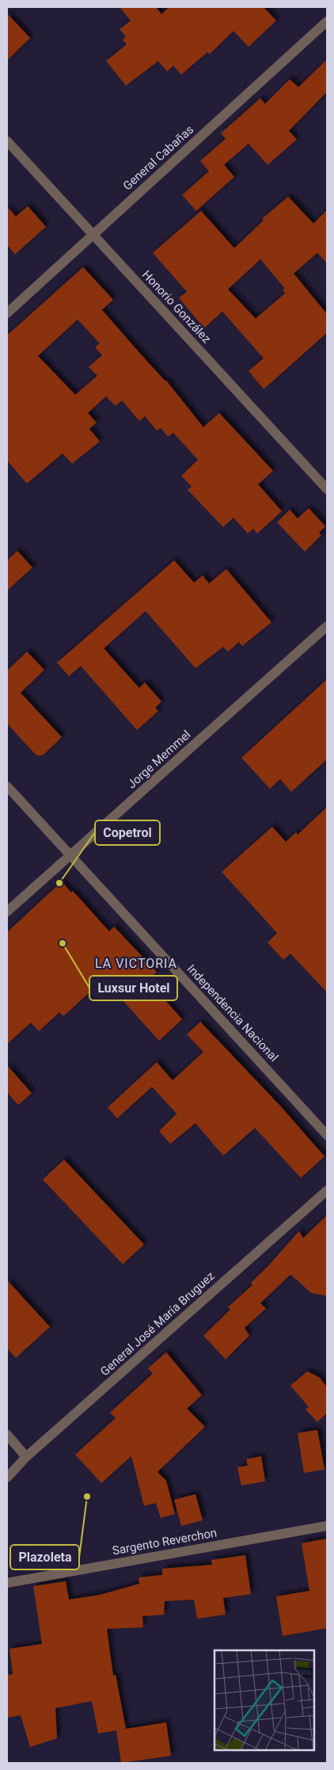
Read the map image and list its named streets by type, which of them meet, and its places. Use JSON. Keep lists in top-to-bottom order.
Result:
{
  "streets": {
    "street": [
      "General Cabañas",
      "Honorio González",
      "Jorge Memmel",
      "Independencia Nacional",
      "General José María Bruguez",
      "Sargento Reverchon"
    ]
  },
  "crossings": [
    ["General Cabañas", "Honorio González"],
    ["Jorge Memmel", "Independencia Nacional"]
  ],
  "districts": ["LA VICTORIA"],
  "places": ["Copetrol", "Luxsur Hotel", "Plazoleta"]
}
